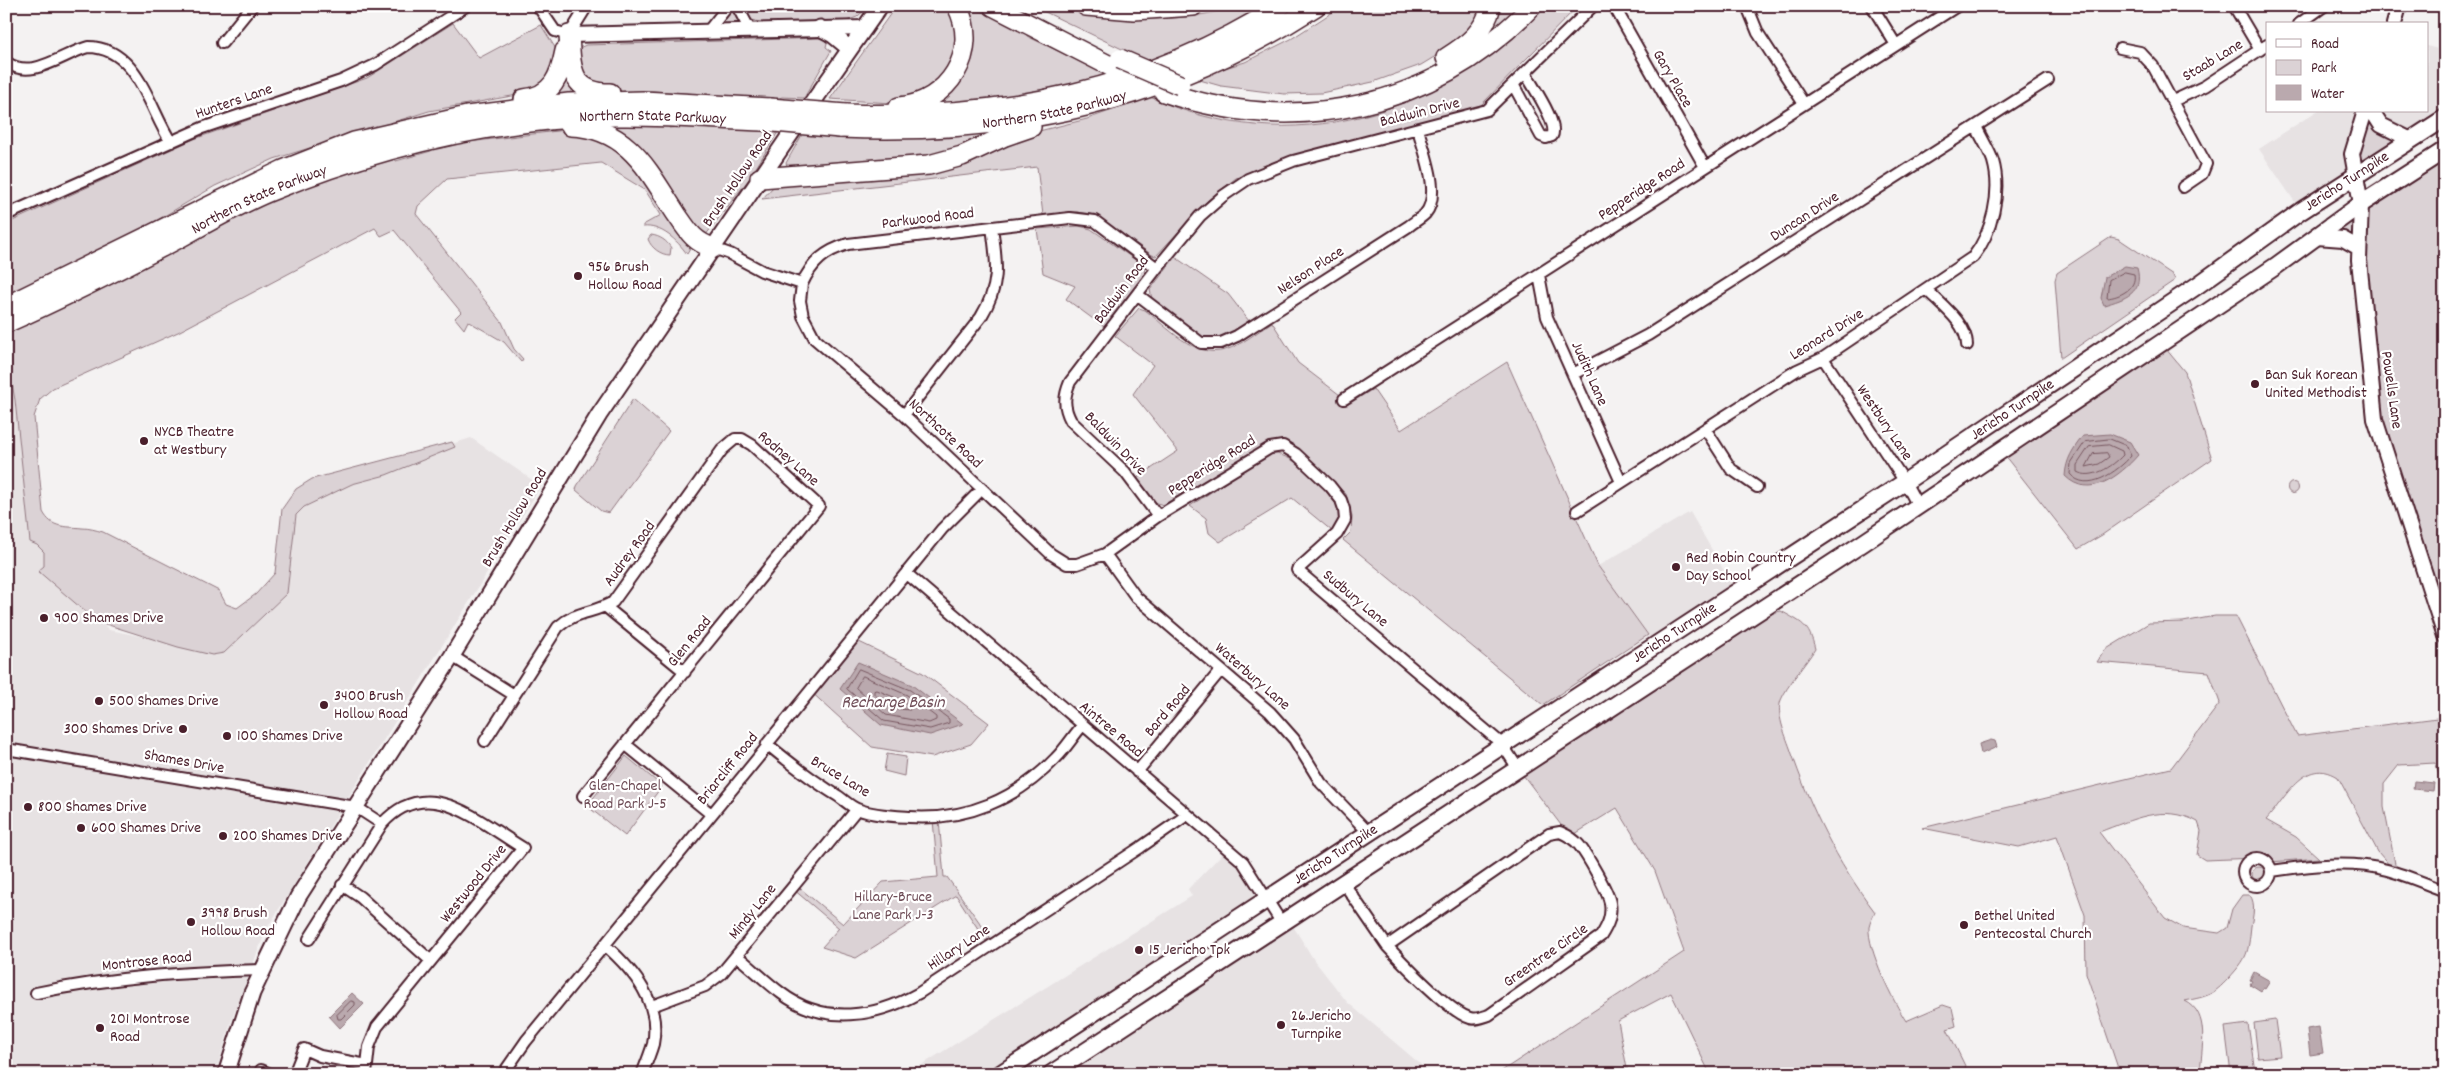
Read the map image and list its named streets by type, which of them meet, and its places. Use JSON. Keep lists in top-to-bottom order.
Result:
{
  "streets": {
    "highway": ["Northern State Parkway"],
    "main road": ["Brush Hollow Road", "Jericho Turnpike"],
    "street": [
      "Staab Lane",
      "Gary Place",
      "Hunters Lane",
      "Baldwin Drive",
      "Pepperidge Road",
      "Duncan Drive",
      "Parkwood Road",
      "Nelson Place",
      "Baldwin Road",
      "Leonard Drive",
      "Judith Lane",
      "Powells Lane",
      "Westbury Lane",
      "Northcote Road",
      "Rodney Lane",
      "Audrey Road",
      "Sudbury Lane",
      "Glen Road",
      "Waterbury Lane",
      "Bard Road",
      "Aintree Road",
      "Shames Drive",
      "Briarcliff Road",
      "Bruce Lane",
      "Westwood Drive",
      "Mindy Lane",
      "Hillary Lane",
      "Greentree Circle",
      "Montrose Road"
    ]
  },
  "crossings": [
    ["Gary Place", "Pepperidge Road"],
    ["Baldwin Drive", "Pepperidge Road"],
    ["Baldwin Drive", "Nelson Place"],
    ["Baldwin Drive", "Baldwin Road"],
    ["Brush Hollow Road", "Shames Drive"],
    ["Brush Hollow Road", "Montrose Road"],
    ["Jericho Turnpike", "Powells Lane"],
    ["Jericho Turnpike", "Westbury Lane"],
    ["Jericho Turnpike", "Sudbury Lane"],
    ["Jericho Turnpike", "Waterbury Lane"],
    ["Jericho Turnpike", "Aintree Road"],
    ["Jericho Turnpike", "Greentree Circle"],
    ["Pepperidge Road", "Judith Lane"],
    ["Pepperidge Road", "Sudbury Lane"],
    ["Duncan Drive", "Leonard Drive"],
    ["Duncan Drive", "Judith Lane"],
    ["Parkwood Road", "Baldwin Road"],
    ["Parkwood Road", "Northcote Road"],
    ["Nelson Place", "Baldwin Road"],
    ["Leonard Drive", "Judith Lane"],
    ["Leonard Drive", "Westbury Lane"],
    ["Northcote Road", "Waterbury Lane"],
    ["Northcote Road", "Briarcliff Road"],
    ["Rodney Lane", "Audrey Road"],
    ["Rodney Lane", "Glen Road"],
    ["Waterbury Lane", "Bard Road"],
    ["Bard Road", "Aintree Road"],
    ["Aintree Road", "Briarcliff Road"],
    ["Aintree Road", "Bruce Lane"],
    ["Aintree Road", "Hillary Lane"],
    ["Briarcliff Road", "Bruce Lane"],
    ["Bruce Lane", "Mindy Lane"],
    ["Mindy Lane", "Hillary Lane"]
  ],
  "water": ["Recharge Basin"],
  "parks": ["Glen-Chapel Road Park J-5", "Hillary-Bruce Lane Park J-3"],
  "places": [
    "956 Brush Hollow Road",
    "Ban Suk Korean United Methodist",
    "NYCB Theatre at Westbury",
    "Red Robin Country Day School",
    "900 Shames Drive",
    "500 Shames Drive",
    "3400 Brush Hollow Road",
    "300 Shames Drive",
    "100 Shames Drive",
    "800 Shames Drive",
    "600 Shames Drive",
    "200 Shames Drive",
    "3998 Brush Hollow Road",
    "Bethel United Pentecostal Church",
    "15 Jericho Tpk",
    "26.Jericho Turnpike",
    "201 Montrose Road"
  ],
  "legend": ["Road", "Park", "Water"]
}
